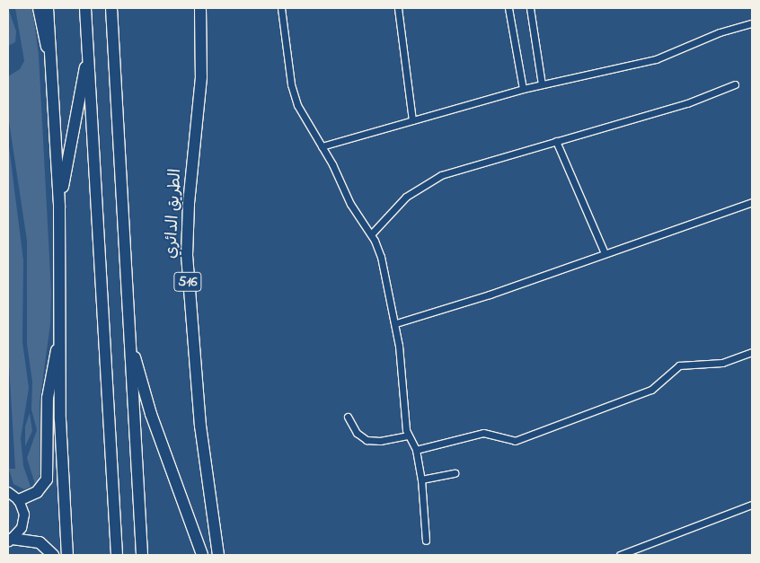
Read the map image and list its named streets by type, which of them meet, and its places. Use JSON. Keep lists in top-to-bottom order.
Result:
{
  "streets": {
    "highway": ["الطريق الدائري", "516"]
  }
}
